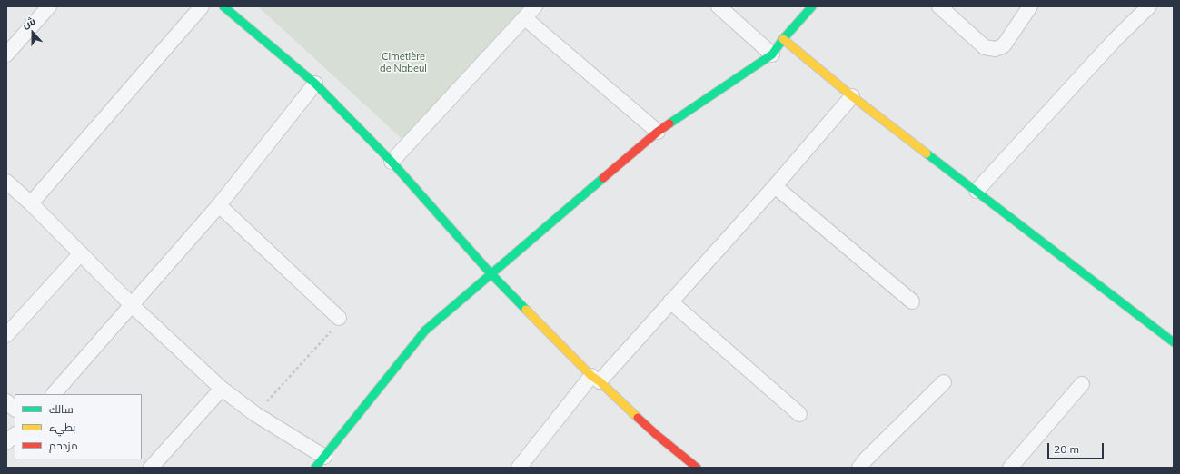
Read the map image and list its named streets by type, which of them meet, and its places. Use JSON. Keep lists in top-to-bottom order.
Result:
{
  "parks": ["Cimetière de Nabeul"],
  "legend": ["سالك", "بطيء", "مزدحم"],
  "scale_bar": "20 m",
  "north": "top"
}
